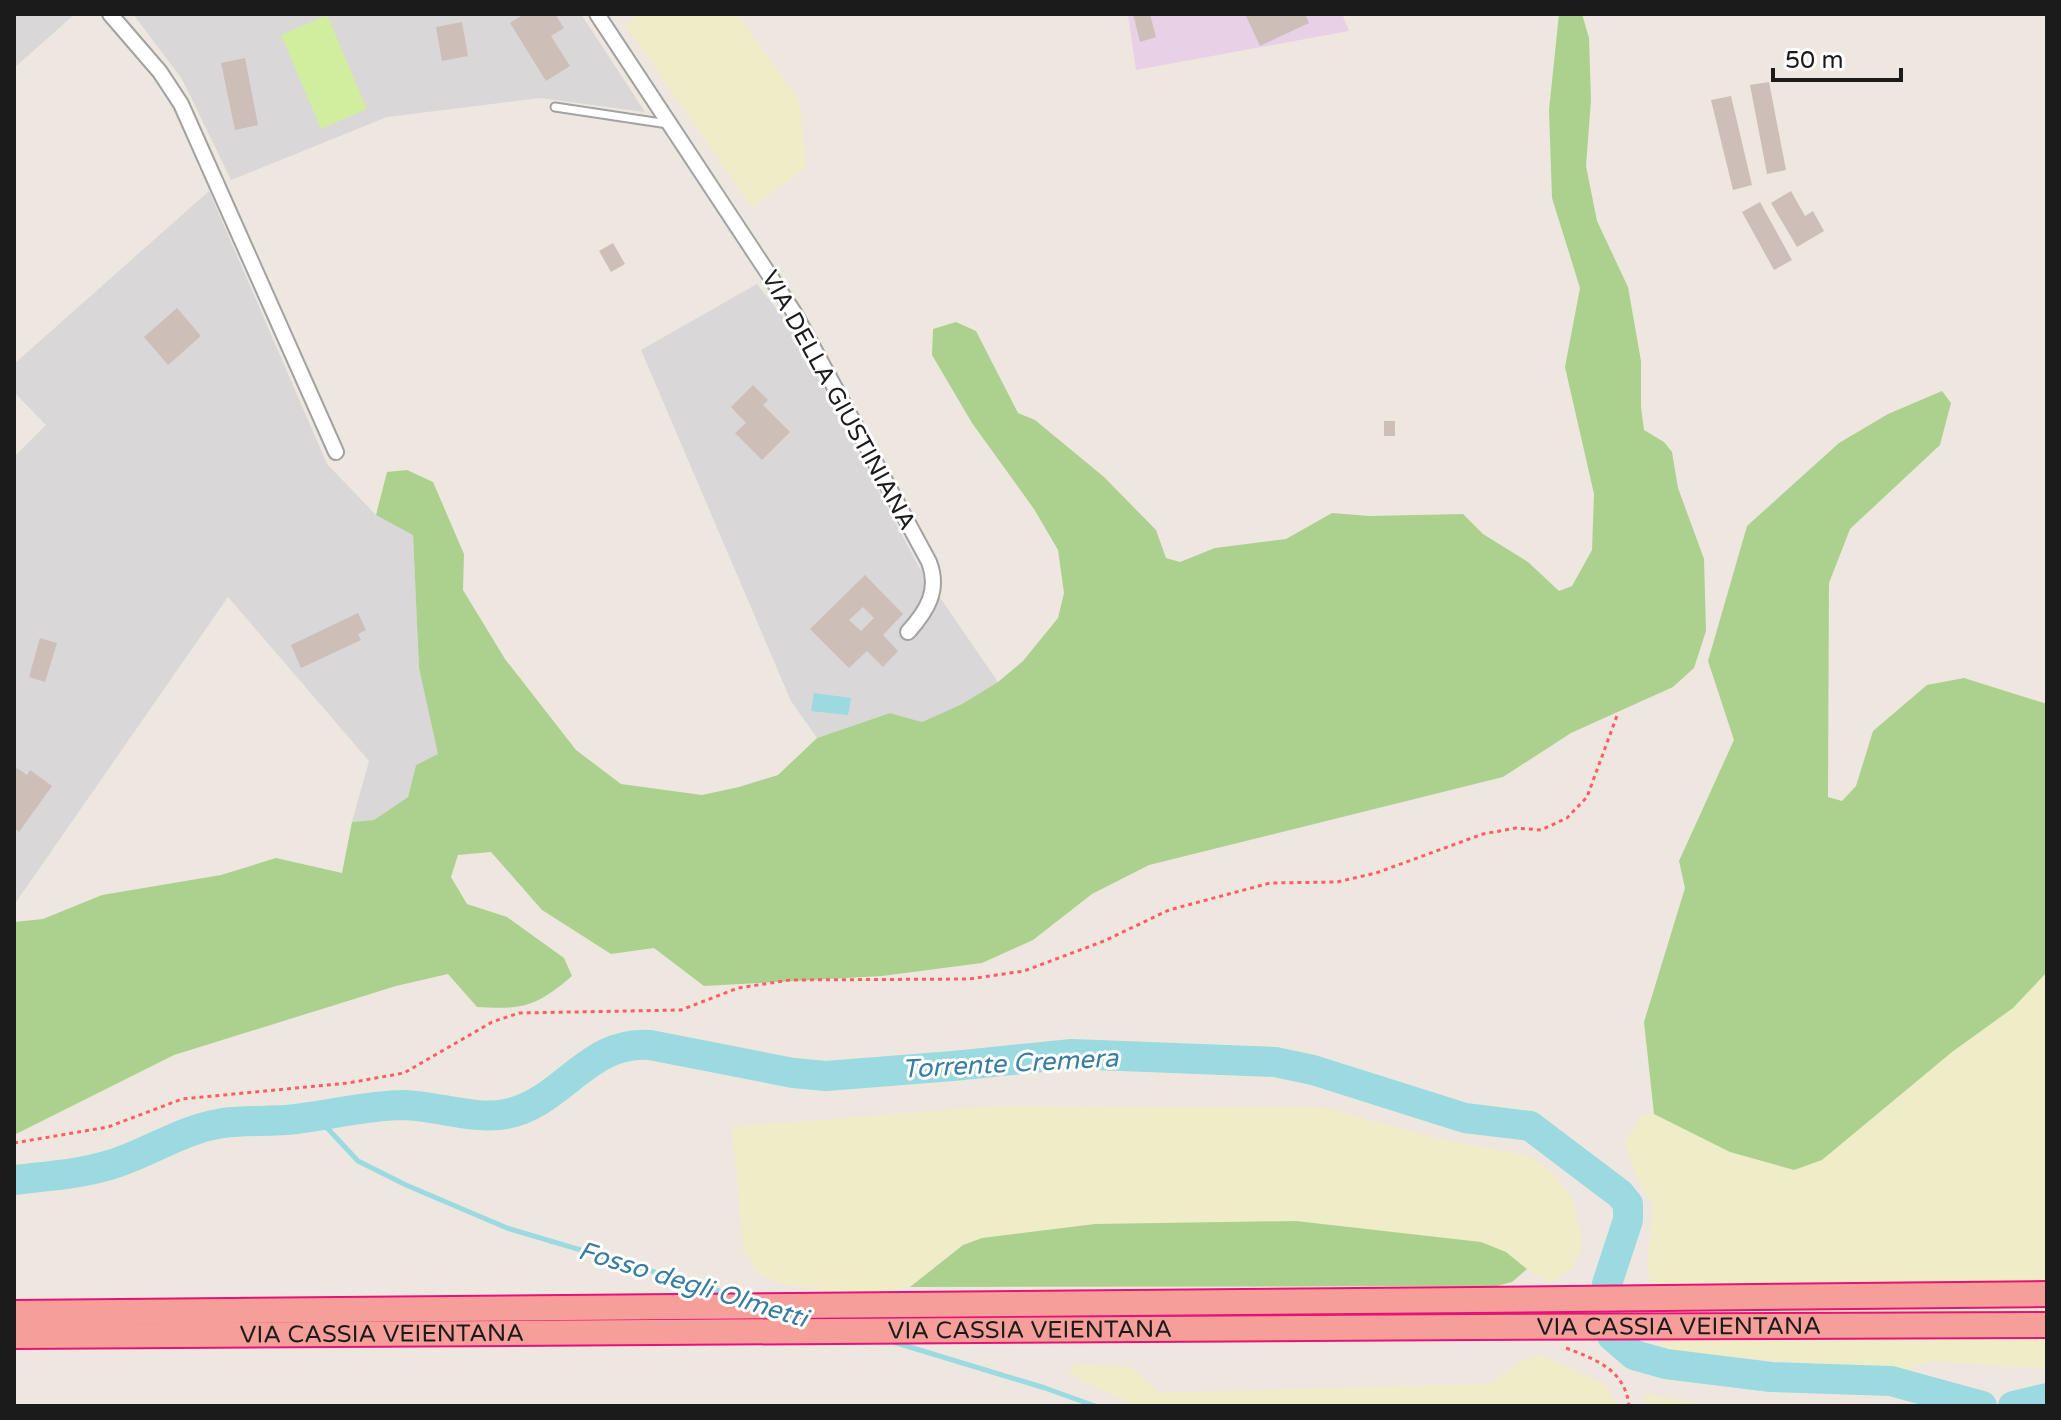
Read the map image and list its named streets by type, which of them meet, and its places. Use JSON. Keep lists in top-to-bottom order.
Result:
{
  "streets": {
    "highway": ["VIA CASSIA VEIENTANA"],
    "street": ["VIA DELLA GIUSTINIANA"]
  },
  "water": ["Torrente Cremera", "Fosso degli Olmetti"],
  "scale_bar": "50 m"
}
